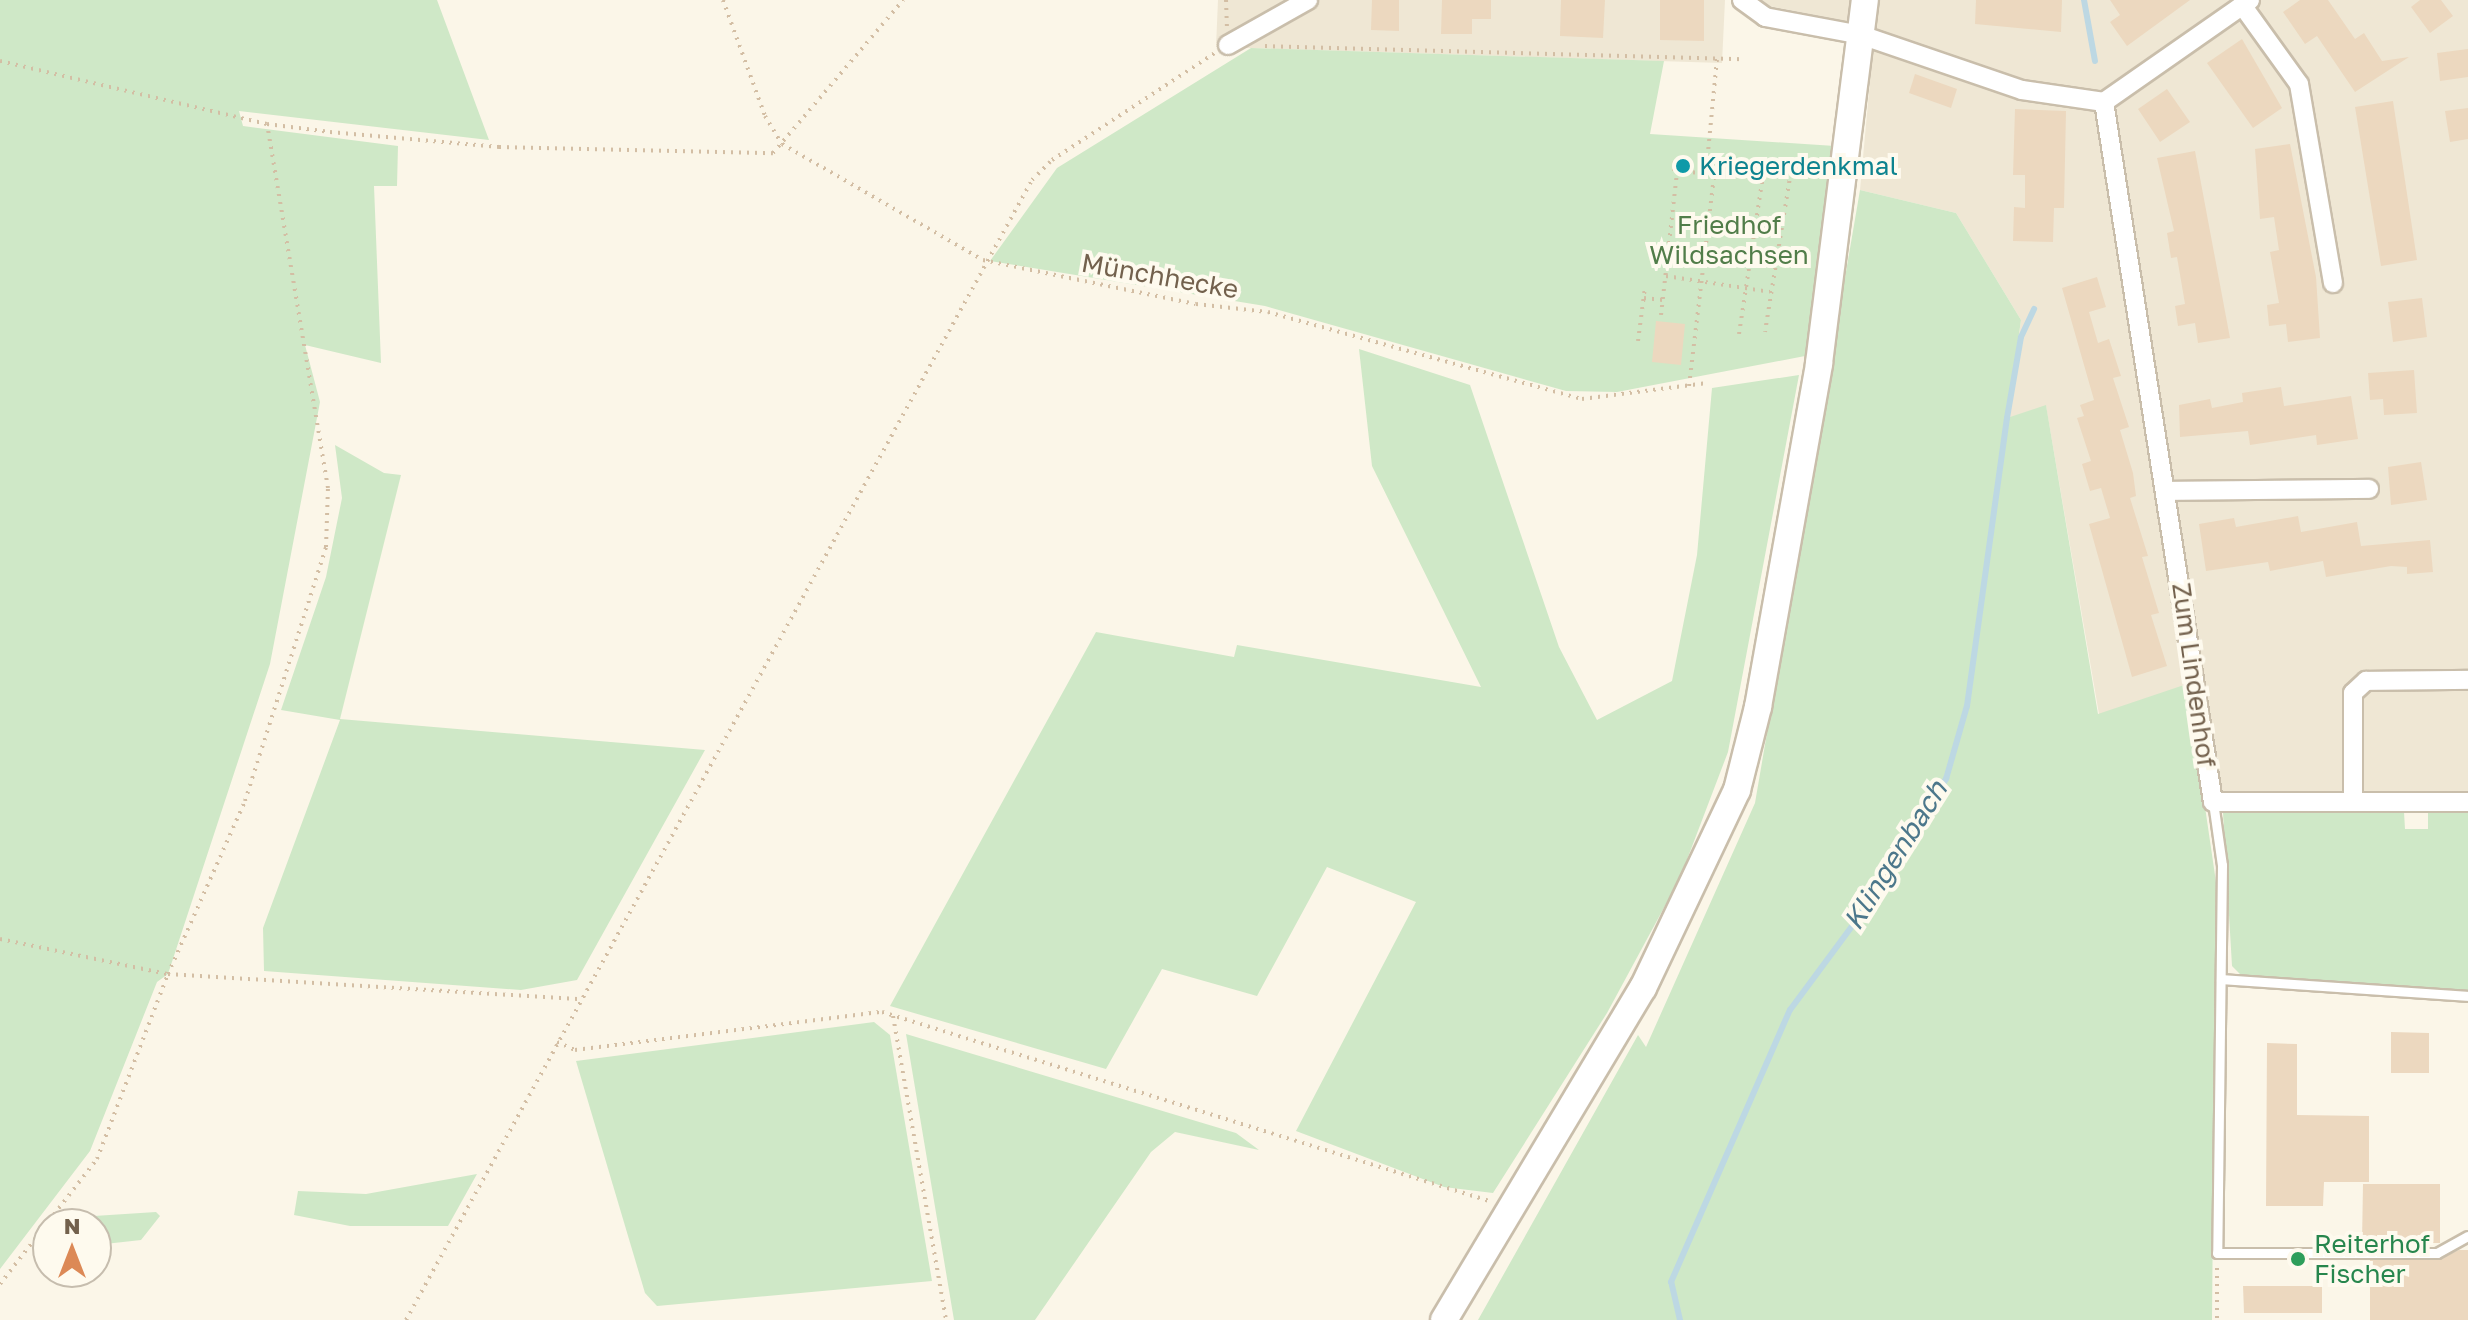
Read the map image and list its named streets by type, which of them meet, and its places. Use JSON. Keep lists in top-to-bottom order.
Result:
{
  "streets": {
    "street": ["Zum Lindenhof"],
    "path": ["Münchhecke"]
  },
  "water": ["Klingenbach"],
  "parks": ["Friedhof Wildsachsen"],
  "places": ["Kriegerdenkmal", "Reiterhof Fischer"],
  "north": "top"
}
